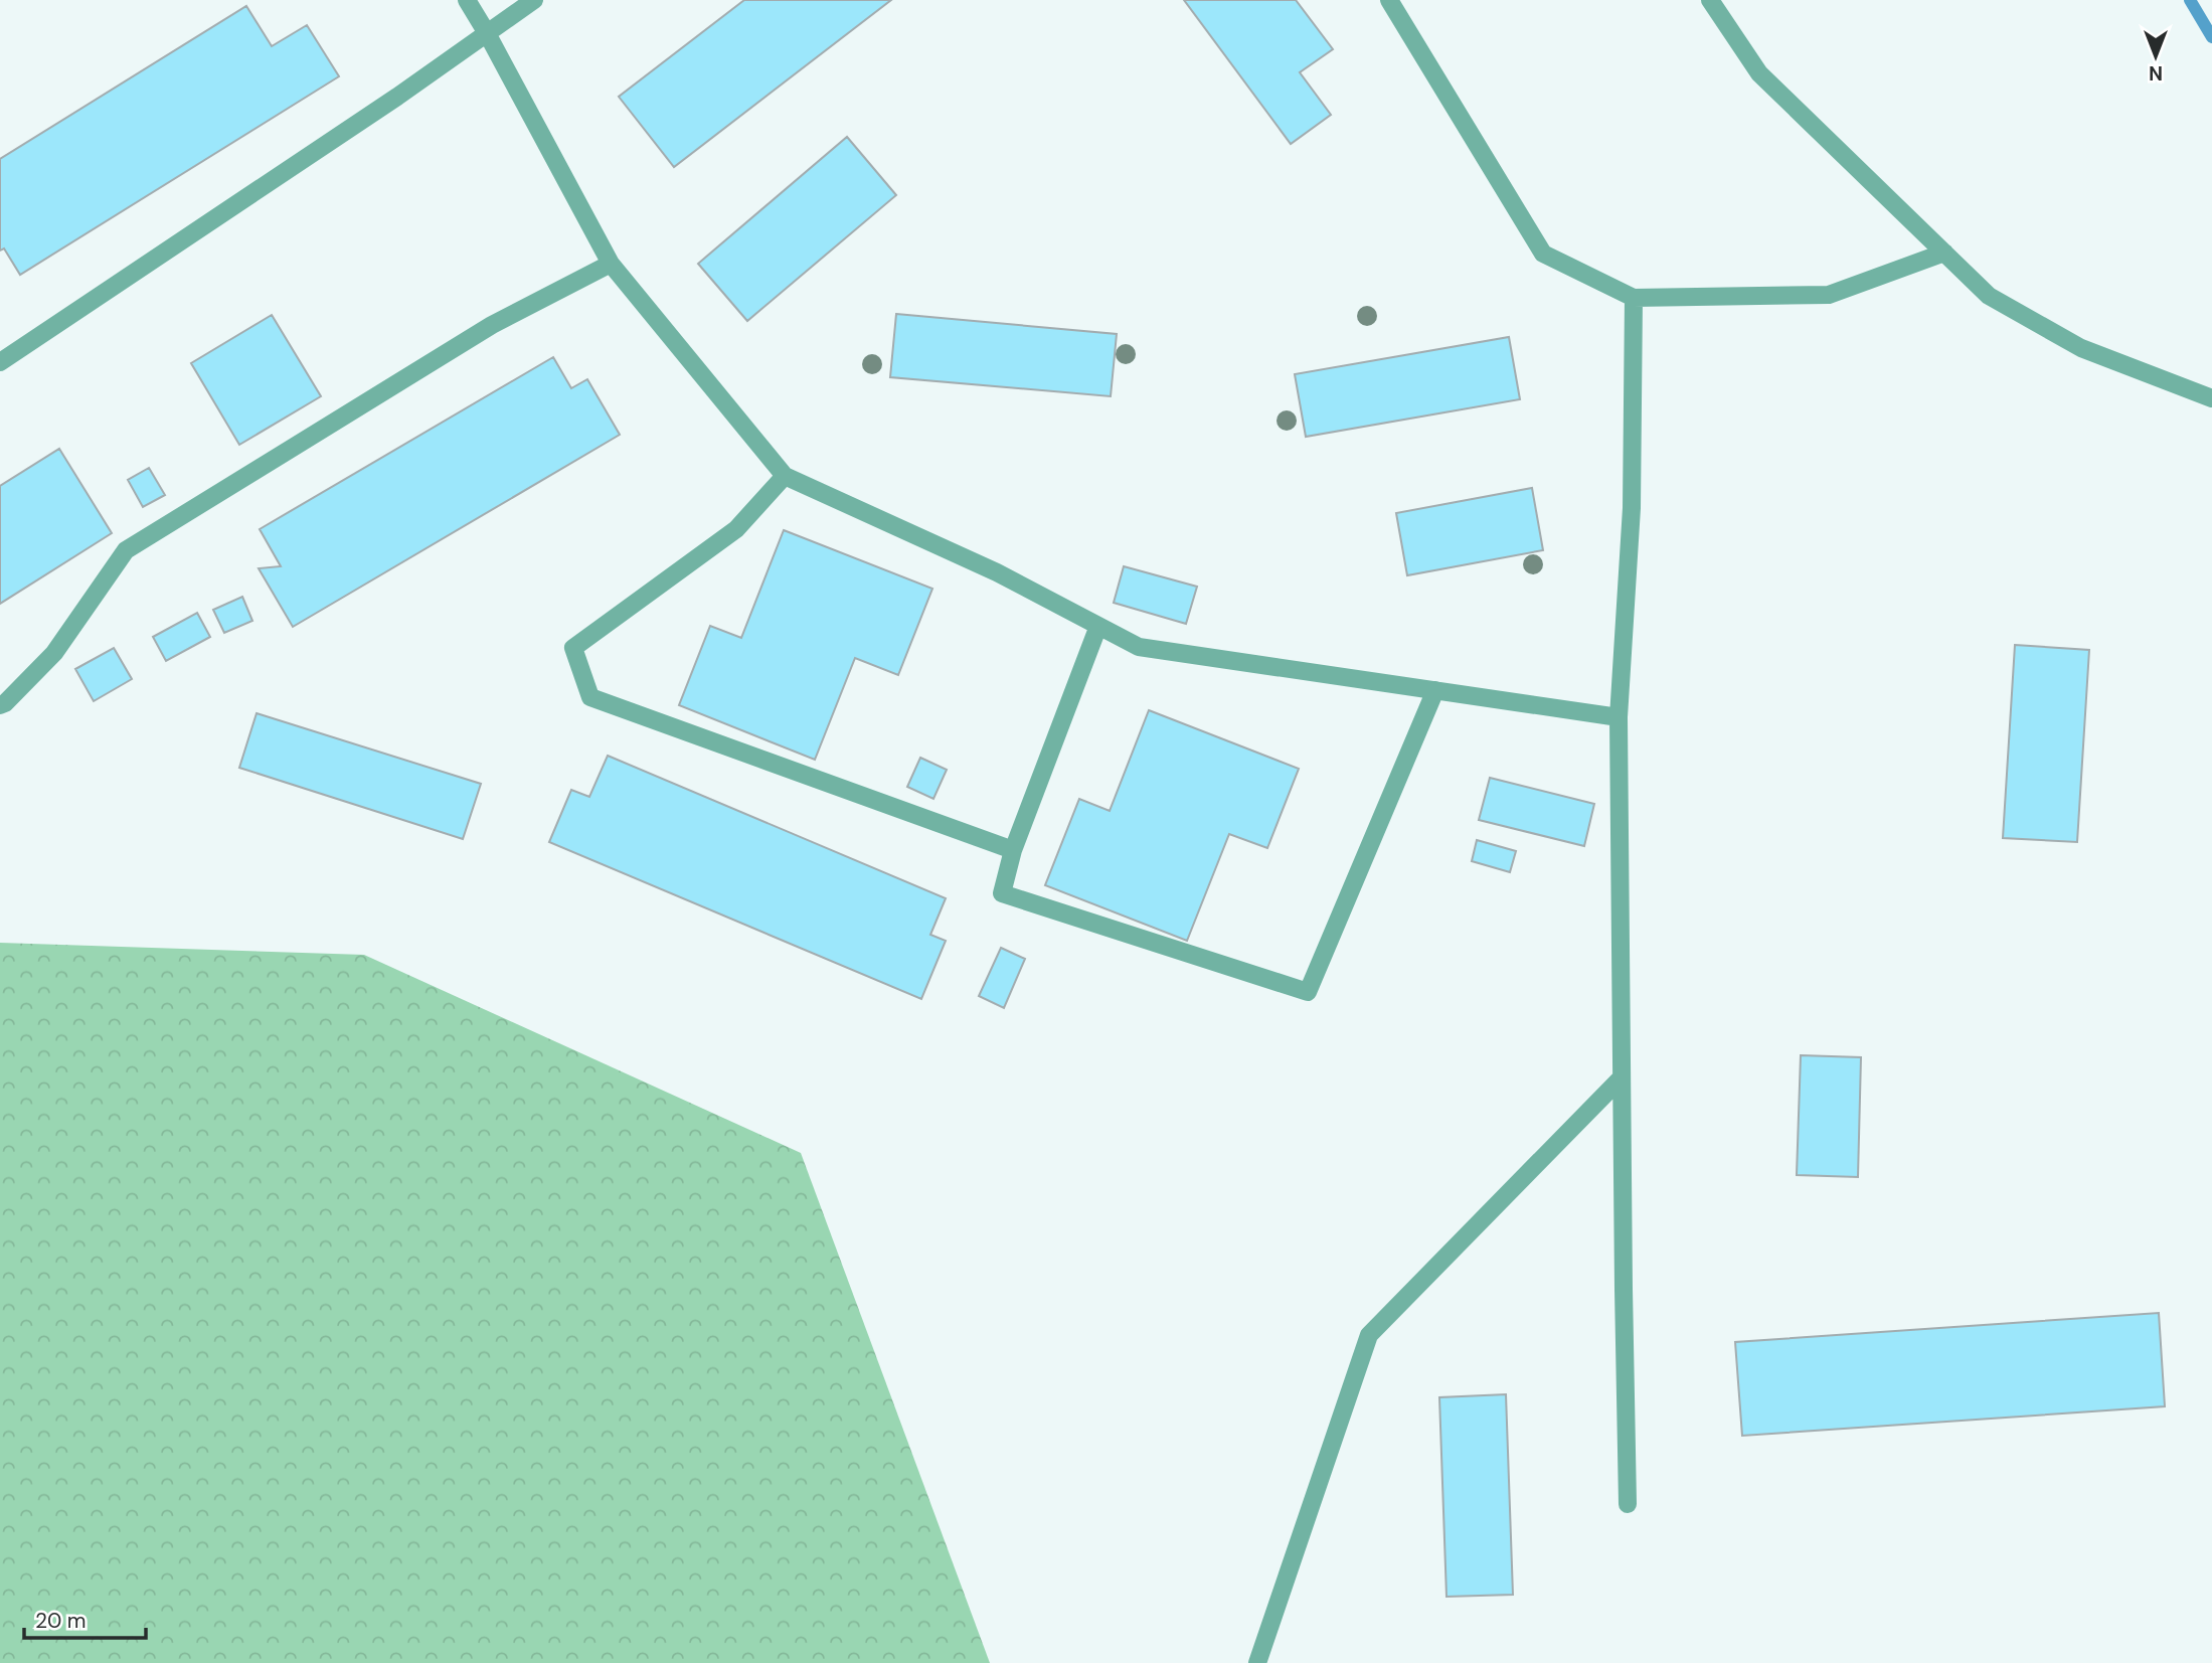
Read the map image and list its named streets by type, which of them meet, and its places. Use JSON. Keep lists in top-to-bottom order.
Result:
{
  "scale_bar": "20 m",
  "north": "bottom"
}
